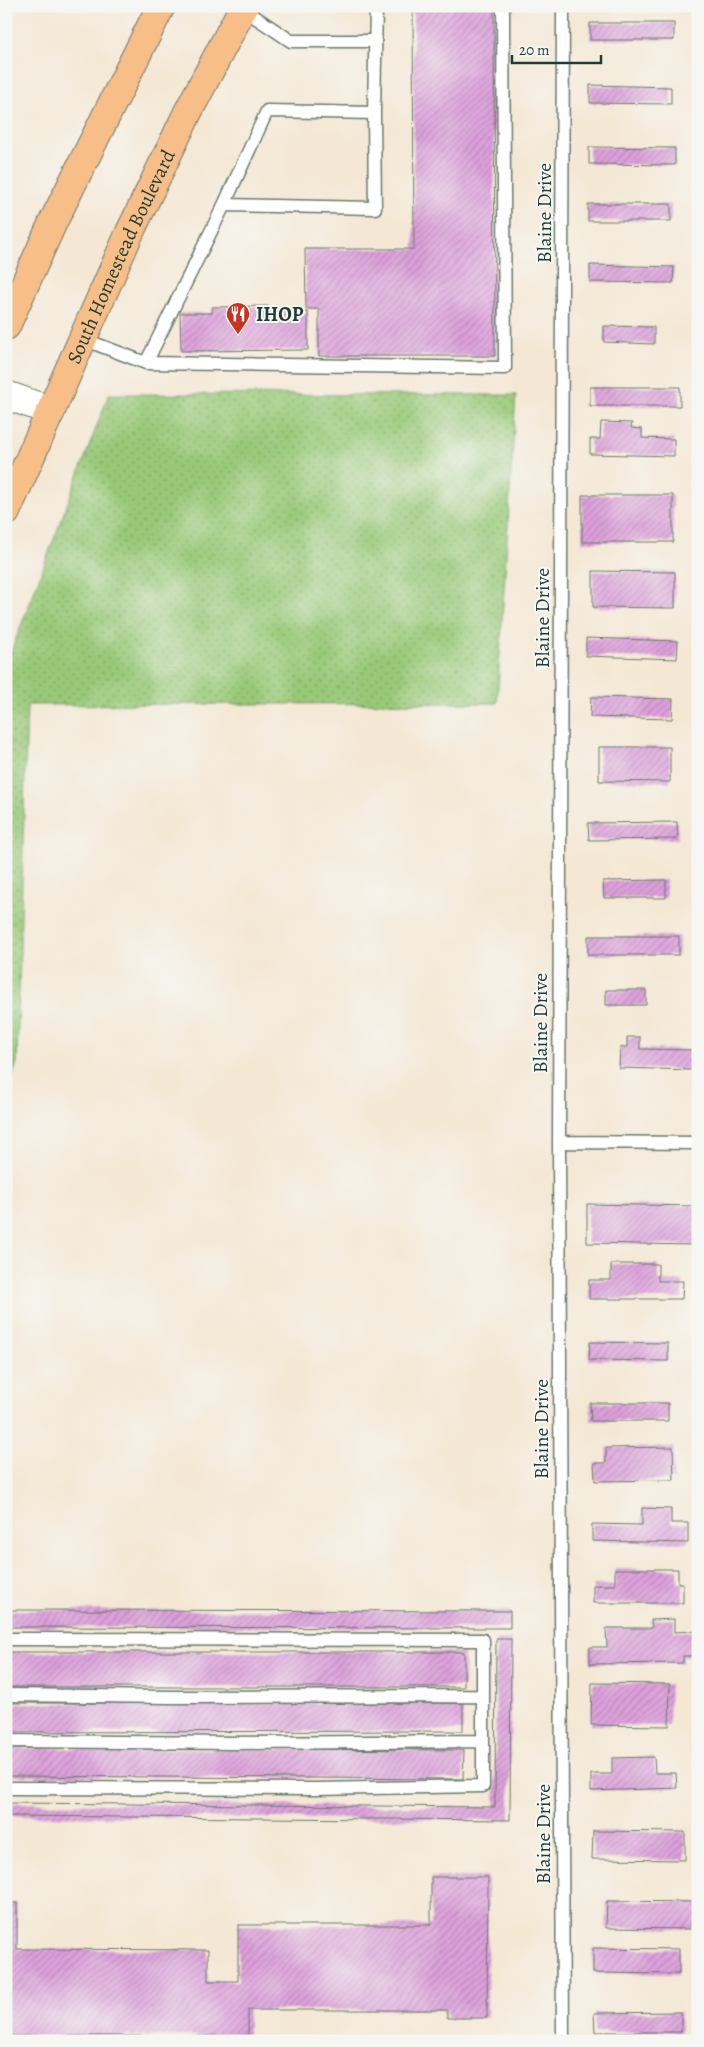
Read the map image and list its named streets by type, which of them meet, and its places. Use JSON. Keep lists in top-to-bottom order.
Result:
{
  "streets": {
    "highway": ["South Homestead Boulevard"],
    "lane": ["Blaine Drive"]
  },
  "places": {
    "restaurant": ["IHOP"]
  },
  "scale_bar": "20 m"
}
